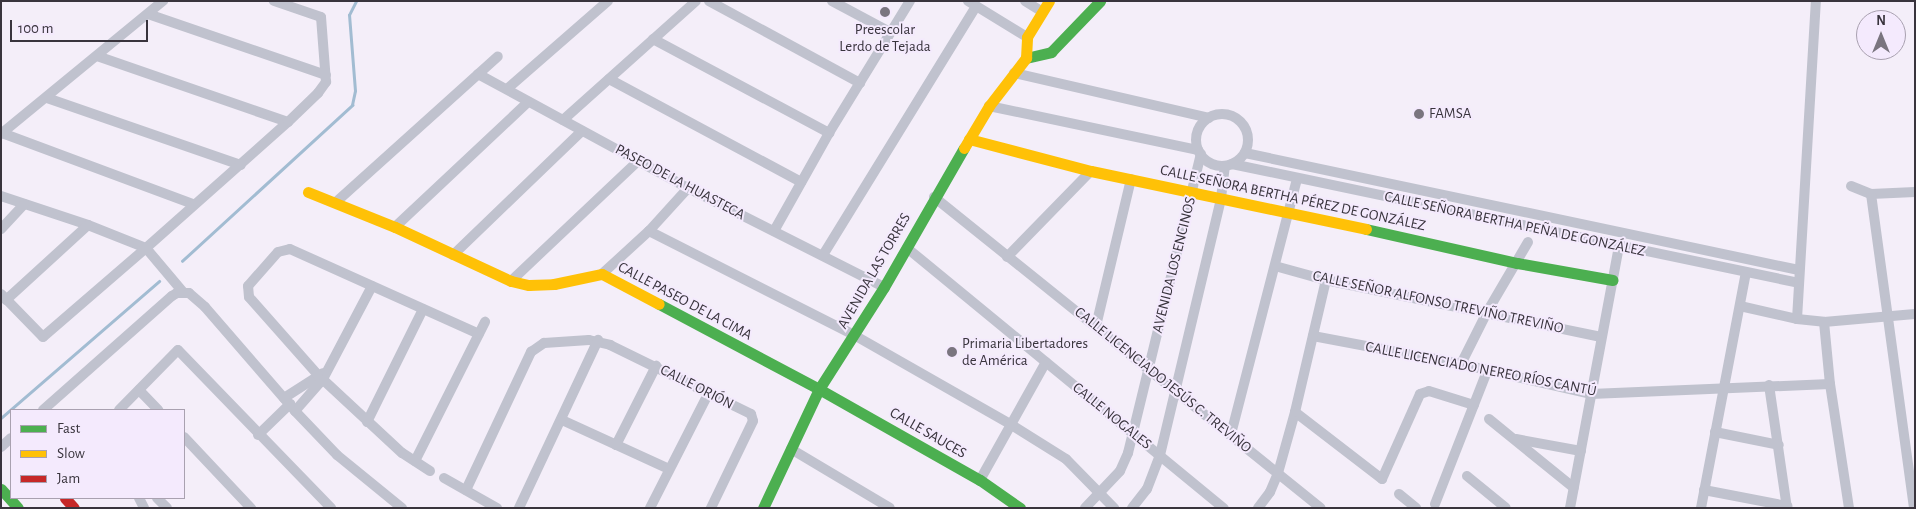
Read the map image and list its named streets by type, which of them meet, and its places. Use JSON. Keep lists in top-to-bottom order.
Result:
{
  "streets": {
    "street": [
      "PASEO DE LA HUASTECA",
      "CALLE SEÑORA BERTHA PÉREZ DE GONZÁLEZ",
      "CALLE SEÑORA BERTHA PEÑA DE GONZÁLEZ",
      "AVENIDA LOS ENCINOS",
      "AVENIDA LAS TORRES",
      "CALLE PASEO DE LA CIMA",
      "CALLE SEÑOR ALFONSO TREVIÑO TREVIÑO",
      "CALLE LICENCIADO NEREO RÍOS CANTÚ",
      "CALLE LICENCIADO JESÚS C. TREVIÑO",
      "CALLE ORIÓN",
      "CALLE NOGALES",
      "CALLE SAUCES"
    ]
  },
  "crossings": [
    ["PASEO DE LA HUASTECA", "AVENIDA LAS TORRES"],
    ["CALLE SEÑORA BERTHA PÉREZ DE GONZÁLEZ", "AVENIDA LOS ENCINOS"],
    ["CALLE SEÑORA BERTHA PÉREZ DE GONZÁLEZ", "AVENIDA LAS TORRES"],
    ["CALLE SEÑORA BERTHA PEÑA DE GONZÁLEZ", "AVENIDA LOS ENCINOS"],
    ["AVENIDA LOS ENCINOS", "CALLE LICENCIADO JESÚS C. TREVIÑO"],
    ["AVENIDA LOS ENCINOS", "CALLE NOGALES"],
    ["AVENIDA LAS TORRES", "CALLE PASEO DE LA CIMA"],
    ["AVENIDA LAS TORRES", "CALLE LICENCIADO JESÚS C. TREVIÑO"],
    ["AVENIDA LAS TORRES", "CALLE NOGALES"],
    ["AVENIDA LAS TORRES", "CALLE SAUCES"],
    ["CALLE PASEO DE LA CIMA", "CALLE SAUCES"]
  ],
  "places": ["Preescolar Lerdo de Tejada", "FAMSA", "Primaria Libertadores de América"],
  "legend": ["Fast", "Slow", "Jam"],
  "scale_bar": "100 m",
  "north": "top"
}
